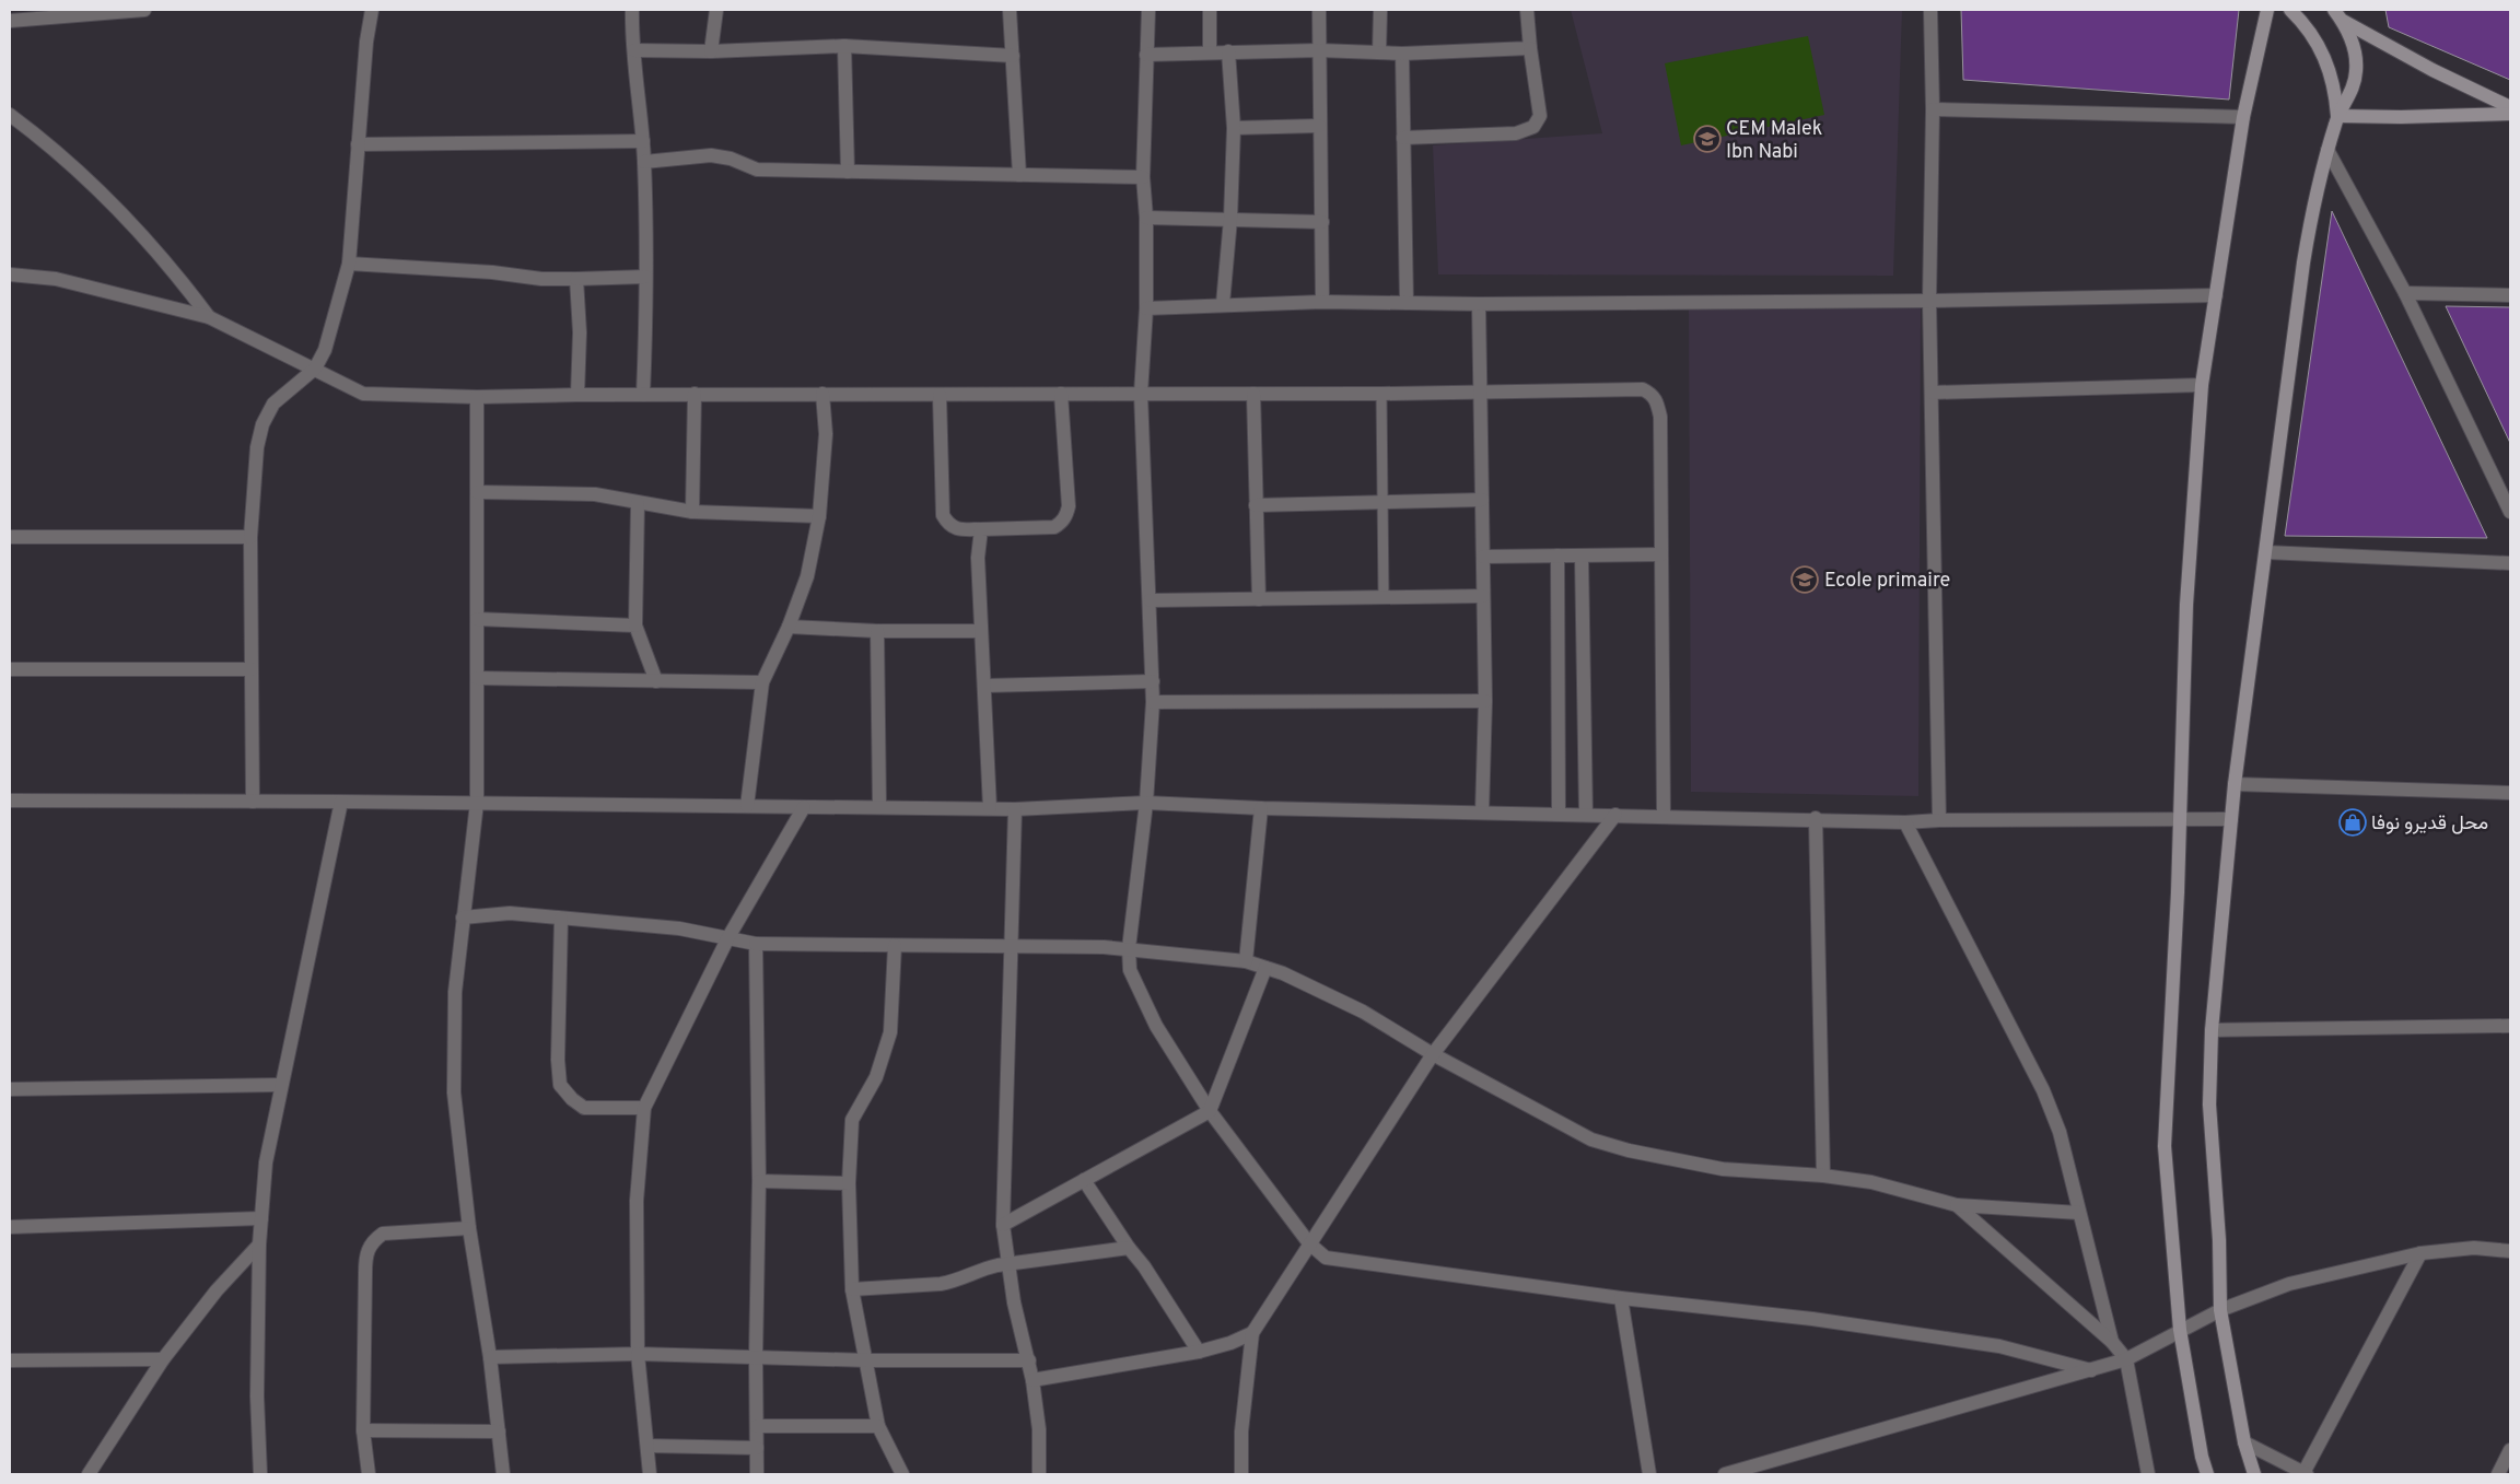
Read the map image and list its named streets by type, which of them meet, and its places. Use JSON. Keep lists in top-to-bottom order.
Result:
{
  "places": {
    "school or university": ["CEM Malek Ibn Nabi", "Ecole primaire"],
    "shop": ["محل قديرو نوفا"]
  }
}
